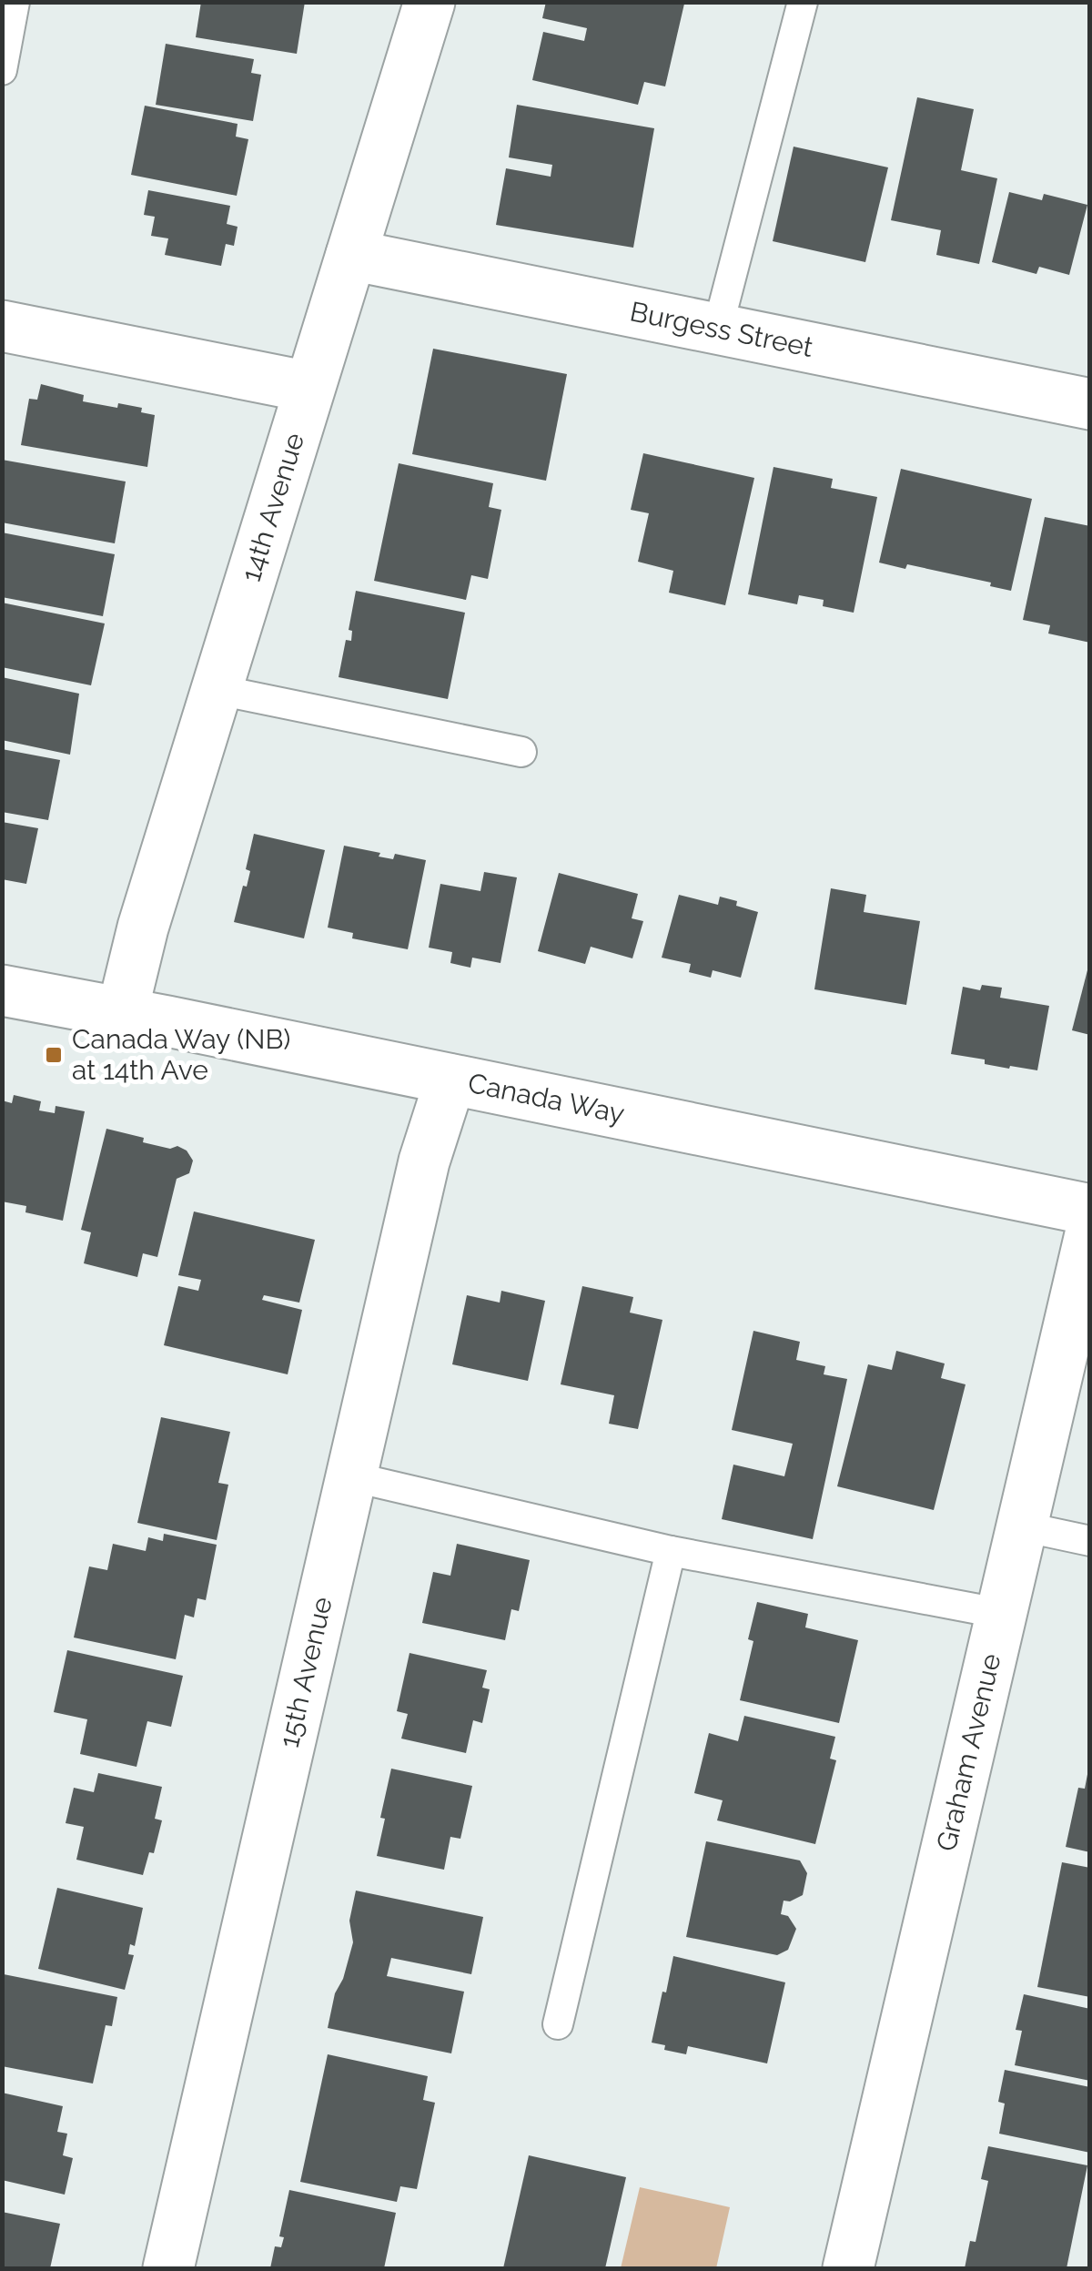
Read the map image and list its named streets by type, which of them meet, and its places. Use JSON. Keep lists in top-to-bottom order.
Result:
{
  "streets": {
    "street": [
      "Burgess Street",
      "14th Avenue",
      "Canada Way",
      "15th Avenue",
      "Graham Avenue"
    ]
  },
  "crossings": [
    ["Burgess Street", "14th Avenue"],
    ["14th Avenue", "Canada Way"],
    ["Canada Way", "15th Avenue"]
  ],
  "places": {
    "transit": ["Canada Way (NB) at 14th Ave"]
  }
}
